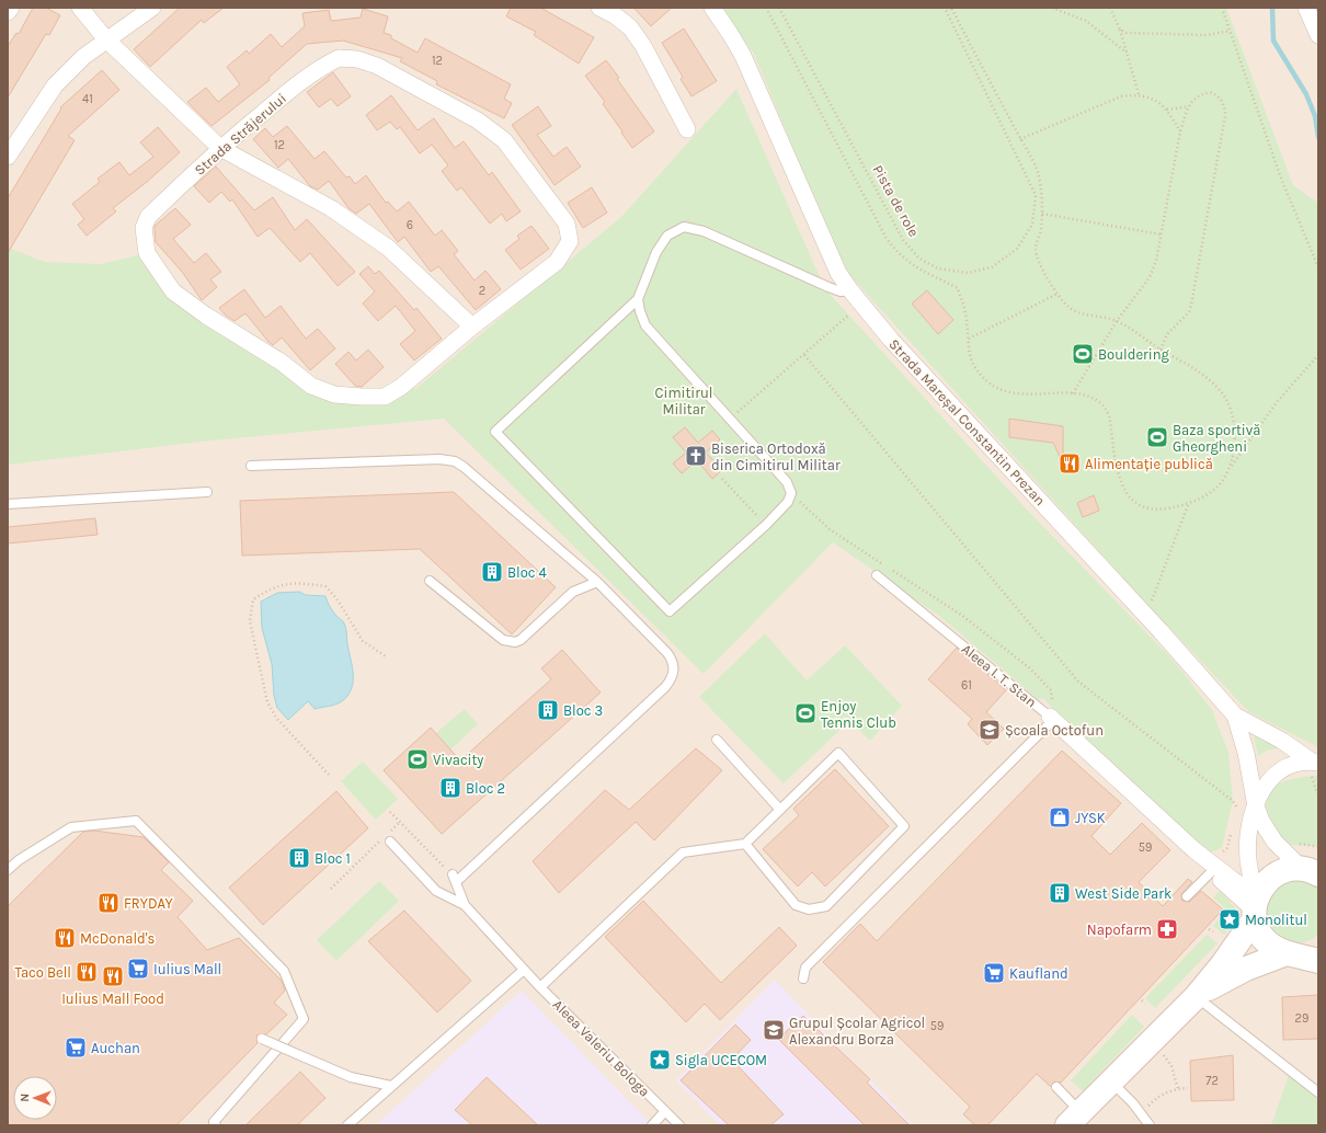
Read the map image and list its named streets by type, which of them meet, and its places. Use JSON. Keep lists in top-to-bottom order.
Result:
{
  "streets": {
    "street": ["Strada Străjerului", "Strada Mareșal Constantin Prezan", "Aleea I. T. Stan"],
    "lane": ["Aleea Valeriu Bologa"],
    "path": ["Pista de role"]
  },
  "crossings": [
    ["Strada Mareșal Constantin Prezan", "Aleea I. T. Stan"]
  ],
  "parks": ["Cimitirul Militar"],
  "places": {
    "sports": [
      "Bouldering",
      "Baza sportivă Gheorgheni",
      "Enjoy Tennis Club",
      "Vivacity"
    ],
    "church": ["Biserica Ortodoxă din Cimitirul Militar"],
    "restaurant": [
      "Alimentație publică",
      "FRYDAY",
      "McDonald's",
      "Taco Bell",
      "Iulius Mall Food"
    ],
    "building": [
      "Bloc 4",
      "Bloc 3",
      "Bloc 2",
      "Bloc 1",
      "West Side Park"
    ],
    "school or university": ["Școala Octofun", "Grupul Școlar Agricol Alexandru Borza"],
    "shop": ["JYSK"],
    "place": ["Monolitul", "Sigla UCECOM"],
    "pharmacy": ["Napofarm"],
    "supermarket": ["Iulius Mall", "Kaufland", "Auchan"]
  },
  "house_numbers": [
    "12",
    "41",
    "12",
    "6",
    "2",
    "61",
    "59",
    "29",
    "59",
    "72"
  ],
  "north": "left"
}
